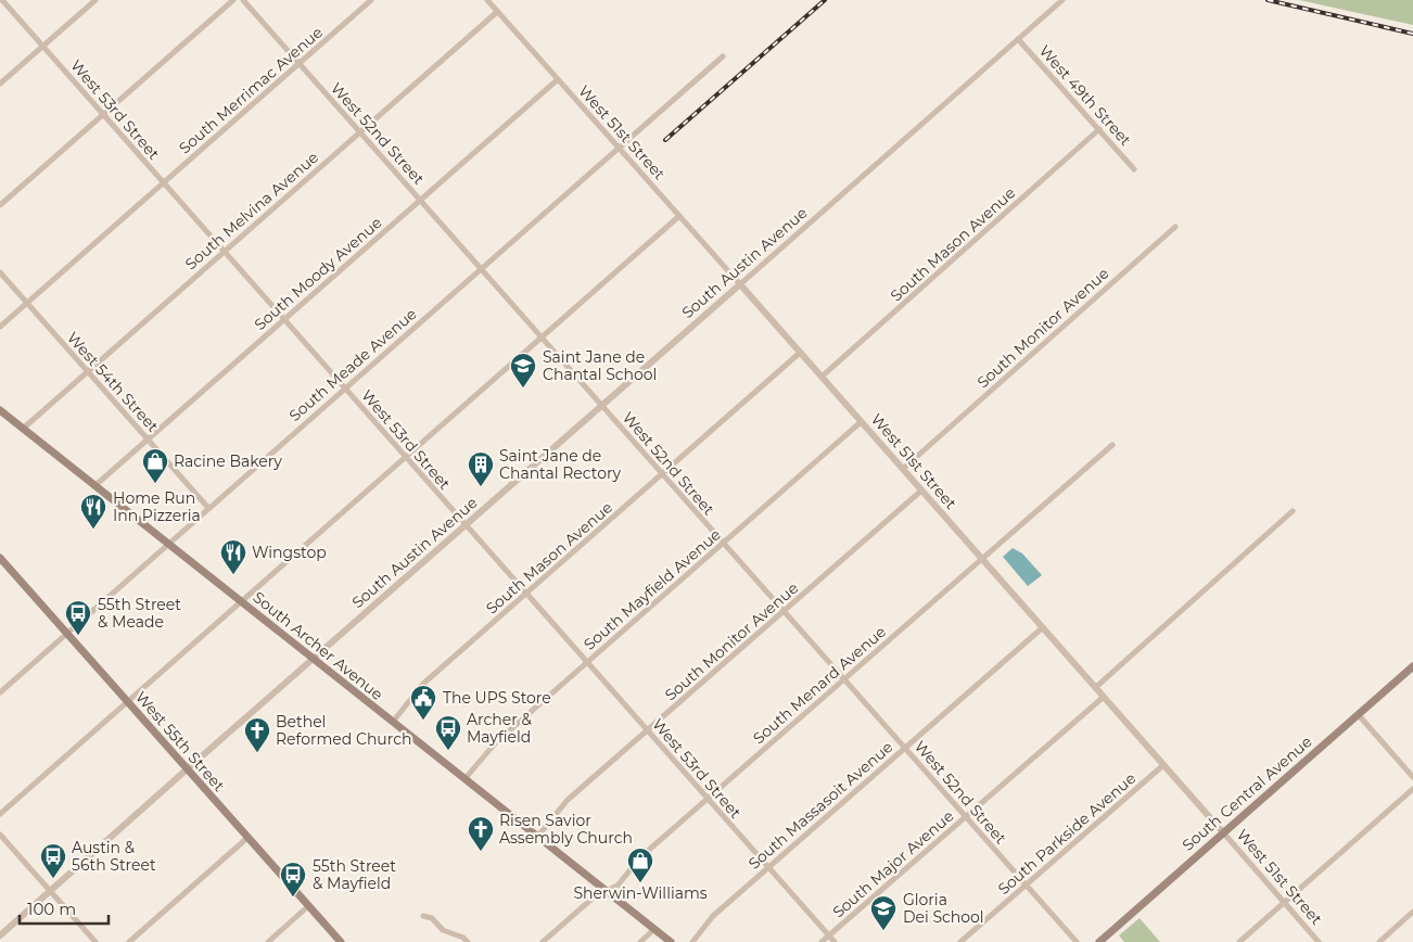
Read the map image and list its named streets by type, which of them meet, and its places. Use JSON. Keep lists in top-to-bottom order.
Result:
{
  "streets": {
    "main road": ["South Archer Avenue", "West 55th Street", "South Central Avenue"],
    "street": [
      "South Merrimac Avenue",
      "West 49th Street",
      "West 53rd Street",
      "West 51st Street",
      "West 52nd Street",
      "South Melvina Avenue",
      "South Mason Avenue",
      "South Austin Avenue",
      "South Moody Avenue",
      "South Monitor Avenue",
      "South Meade Avenue",
      "West 54th Street",
      "South Mayfield Avenue",
      "South Menard Avenue",
      "South Massasoit Avenue",
      "South Parkside Avenue",
      "South Major Avenue"
    ]
  },
  "crossings": [
    ["South Merrimac Avenue", "West 53rd Street"],
    ["South Merrimac Avenue", "West 52nd Street"],
    ["South Merrimac Avenue", "West 54th Street"],
    ["West 49th Street", "South Mason Avenue"],
    ["West 49th Street", "South Austin Avenue"],
    ["West 53rd Street", "South Melvina Avenue"],
    ["West 53rd Street", "South Mason Avenue"],
    ["West 53rd Street", "South Austin Avenue"],
    ["West 53rd Street", "South Moody Avenue"],
    ["West 53rd Street", "South Monitor Avenue"],
    ["West 53rd Street", "South Meade Avenue"],
    ["West 53rd Street", "South Mayfield Avenue"],
    ["West 53rd Street", "South Menard Avenue"],
    ["West 53rd Street", "South Massasoit Avenue"],
    ["West 53rd Street", "South Major Avenue"],
    ["West 51st Street", "South Melvina Avenue"],
    ["West 51st Street", "South Mason Avenue"],
    ["West 51st Street", "South Austin Avenue"],
    ["West 51st Street", "South Moody Avenue"],
    ["West 51st Street", "South Monitor Avenue"],
    ["West 51st Street", "South Meade Avenue"],
    ["West 51st Street", "South Mayfield Avenue"],
    ["West 51st Street", "South Menard Avenue"],
    ["West 51st Street", "South Central Avenue"],
    ["West 51st Street", "South Massasoit Avenue"],
    ["West 51st Street", "South Parkside Avenue"],
    ["West 51st Street", "South Major Avenue"],
    ["West 52nd Street", "South Melvina Avenue"],
    ["West 52nd Street", "South Mason Avenue"],
    ["West 52nd Street", "South Austin Avenue"],
    ["West 52nd Street", "South Moody Avenue"],
    ["West 52nd Street", "South Monitor Avenue"],
    ["West 52nd Street", "South Meade Avenue"],
    ["West 52nd Street", "South Mayfield Avenue"],
    ["West 52nd Street", "South Menard Avenue"],
    ["West 52nd Street", "South Massasoit Avenue"],
    ["West 52nd Street", "South Parkside Avenue"],
    ["West 52nd Street", "South Major Avenue"],
    ["South Melvina Avenue", "West 54th Street"],
    ["South Melvina Avenue", "South Archer Avenue"],
    ["South Mason Avenue", "South Archer Avenue"],
    ["South Austin Avenue", "South Archer Avenue"],
    ["South Austin Avenue", "West 55th Street"],
    ["South Moody Avenue", "West 54th Street"],
    ["South Moody Avenue", "South Archer Avenue"],
    ["South Monitor Avenue", "South Archer Avenue"],
    ["South Meade Avenue", "West 54th Street"],
    ["South Meade Avenue", "South Archer Avenue"],
    ["South Meade Avenue", "West 55th Street"],
    ["South Mayfield Avenue", "South Archer Avenue"],
    ["South Archer Avenue", "South Menard Avenue"]
  ],
  "places": {
    "school or university": ["Saint Jane de Chantal School", "Gloria Dei School"],
    "shop": ["Racine Bakery", "Sherwin-Williams"],
    "building": ["Saint Jane de Chantal Rectory"],
    "restaurant": ["Home Run Inn Pizzeria", "Wingstop"],
    "bus stop": [
      "55th Street & Meade",
      "Archer & Mayfield",
      "Austin & 56th Street",
      "55th Street & Mayfield"
    ],
    "public building": ["The UPS Store"],
    "church": ["Bethel Reformed Church", "Risen Savior Assembly Church"]
  },
  "scale_bar": "100 m"
}
